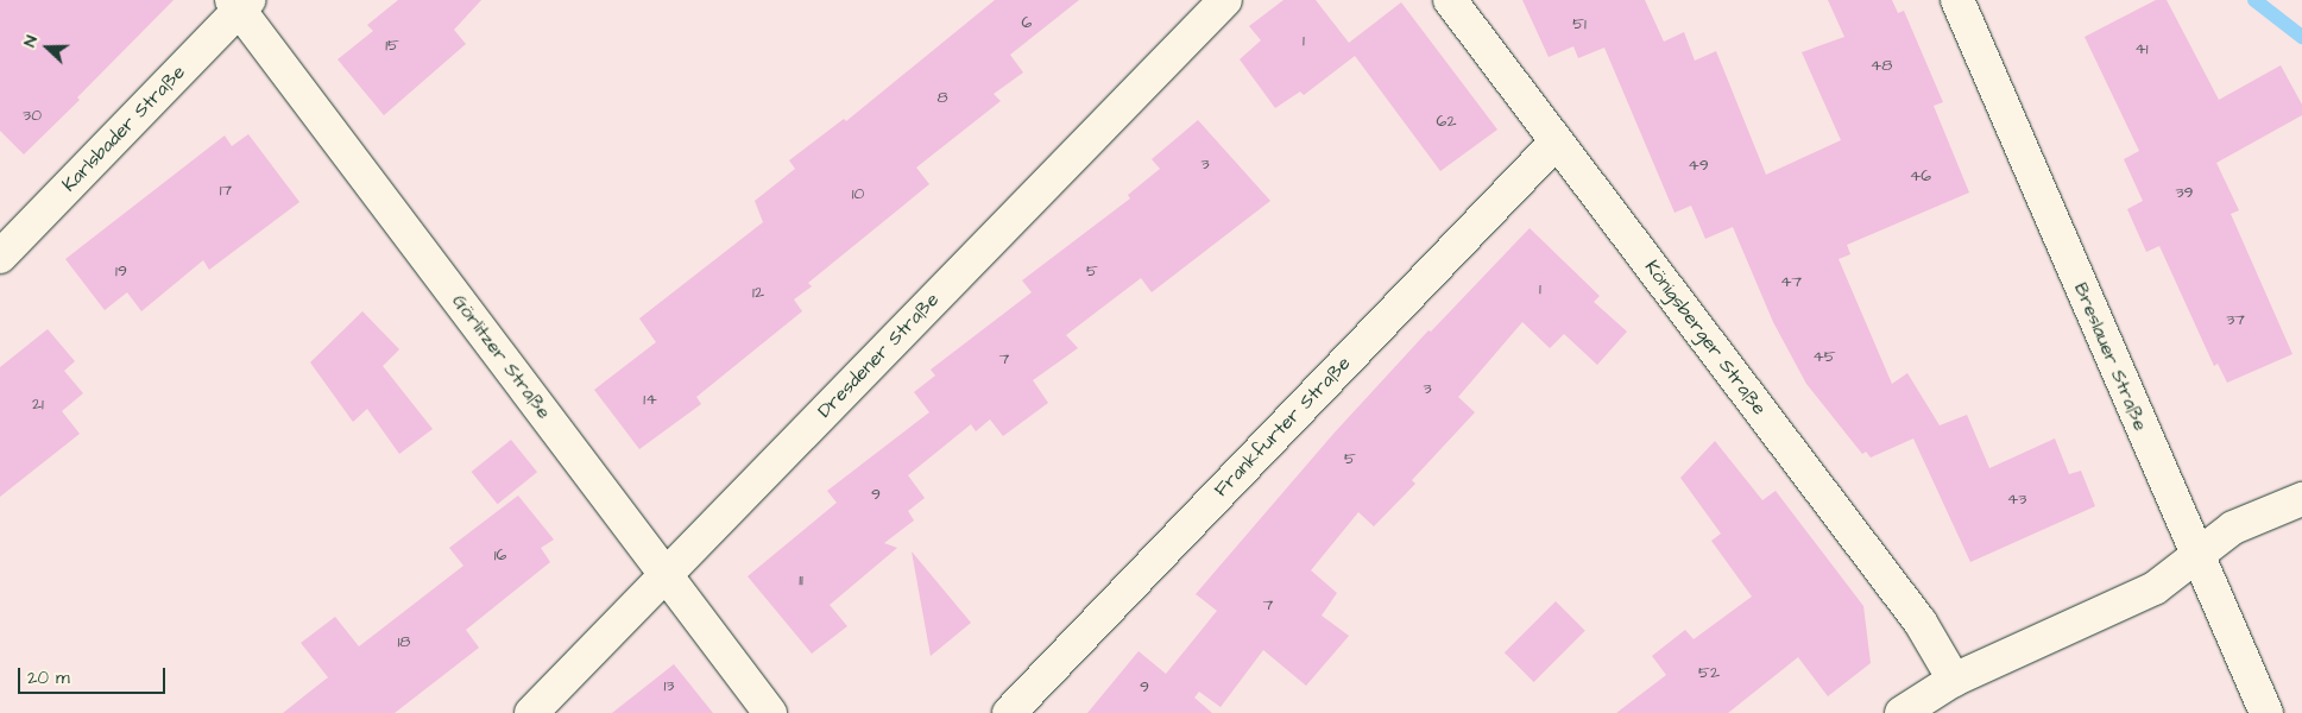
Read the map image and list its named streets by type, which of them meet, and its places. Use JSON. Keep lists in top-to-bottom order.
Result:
{
  "streets": {
    "street": [
      "Karlsbader Straße",
      "Königsberger Straße",
      "Dresdener Straße",
      "Görlitzer Straße",
      "Breslauer Straße",
      "Frankfurter Straße"
    ]
  },
  "crossings": [
    ["Karlsbader Straße", "Görlitzer Straße"],
    ["Königsberger Straße", "Frankfurter Straße"],
    ["Dresdener Straße", "Görlitzer Straße"]
  ],
  "house_numbers": [
    "6",
    "51",
    "1",
    "15",
    "41",
    "48",
    "8",
    "30",
    "62",
    "3",
    "49",
    "46",
    "17",
    "39",
    "10",
    "19",
    "5",
    "47",
    "1",
    "12",
    "37",
    "45",
    "7",
    "3",
    "14",
    "21",
    "5",
    "9",
    "43",
    "16",
    "11",
    "7",
    "18",
    "52",
    "13",
    "9"
  ],
  "scale_bar": "20 m",
  "north": "left"
}
